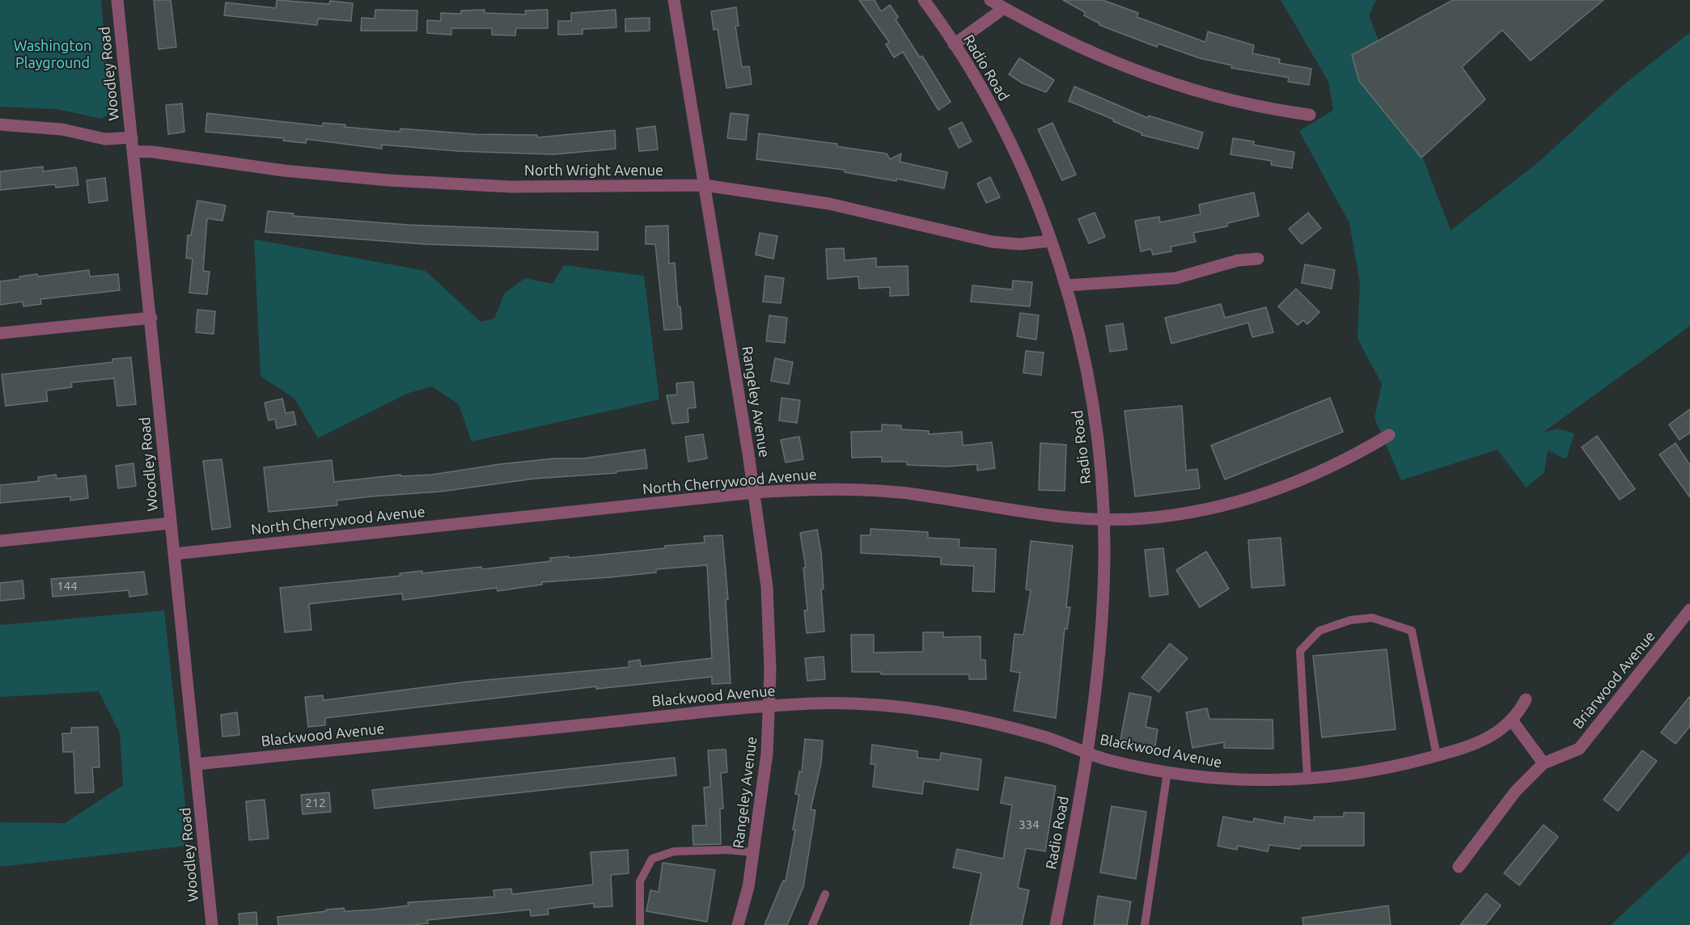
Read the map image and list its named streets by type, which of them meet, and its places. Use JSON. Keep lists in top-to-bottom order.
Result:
{
  "streets": {
    "street": [
      "Radio Road",
      "Woodley Road",
      "North Wright Avenue",
      "Rangeley Avenue",
      "North Cherrywood Avenue",
      "Briarwood Avenue",
      "Blackwood Avenue"
    ]
  },
  "crossings": [
    ["Radio Road", "North Wright Avenue"],
    ["Radio Road", "North Cherrywood Avenue"],
    ["Radio Road", "Blackwood Avenue"],
    ["Woodley Road", "North Wright Avenue"],
    ["Woodley Road", "North Cherrywood Avenue"],
    ["Woodley Road", "Blackwood Avenue"],
    ["North Wright Avenue", "Rangeley Avenue"],
    ["Rangeley Avenue", "North Cherrywood Avenue"],
    ["Rangeley Avenue", "Blackwood Avenue"]
  ],
  "parks": ["Washington Playground"],
  "house_numbers": ["144", "212", "334"]
}
